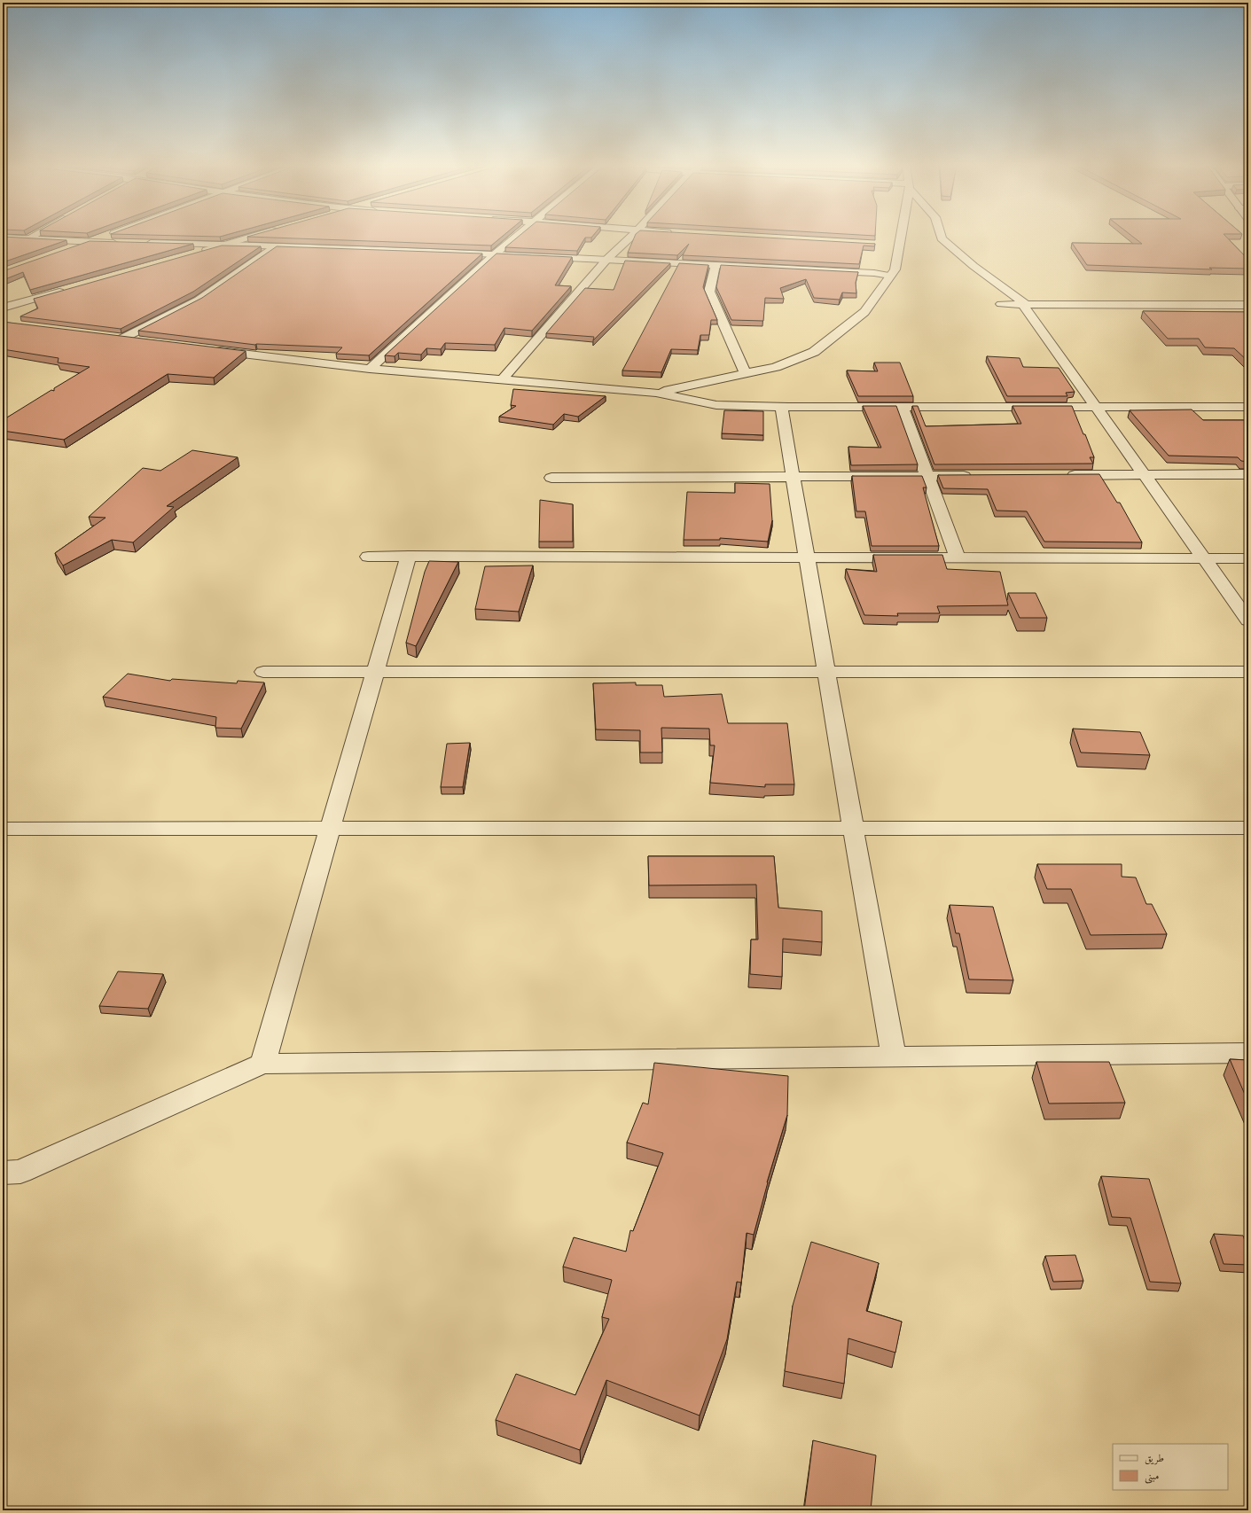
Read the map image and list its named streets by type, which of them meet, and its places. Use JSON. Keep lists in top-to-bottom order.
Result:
{
  "legend": ["طريق", "مبنى"]
}
